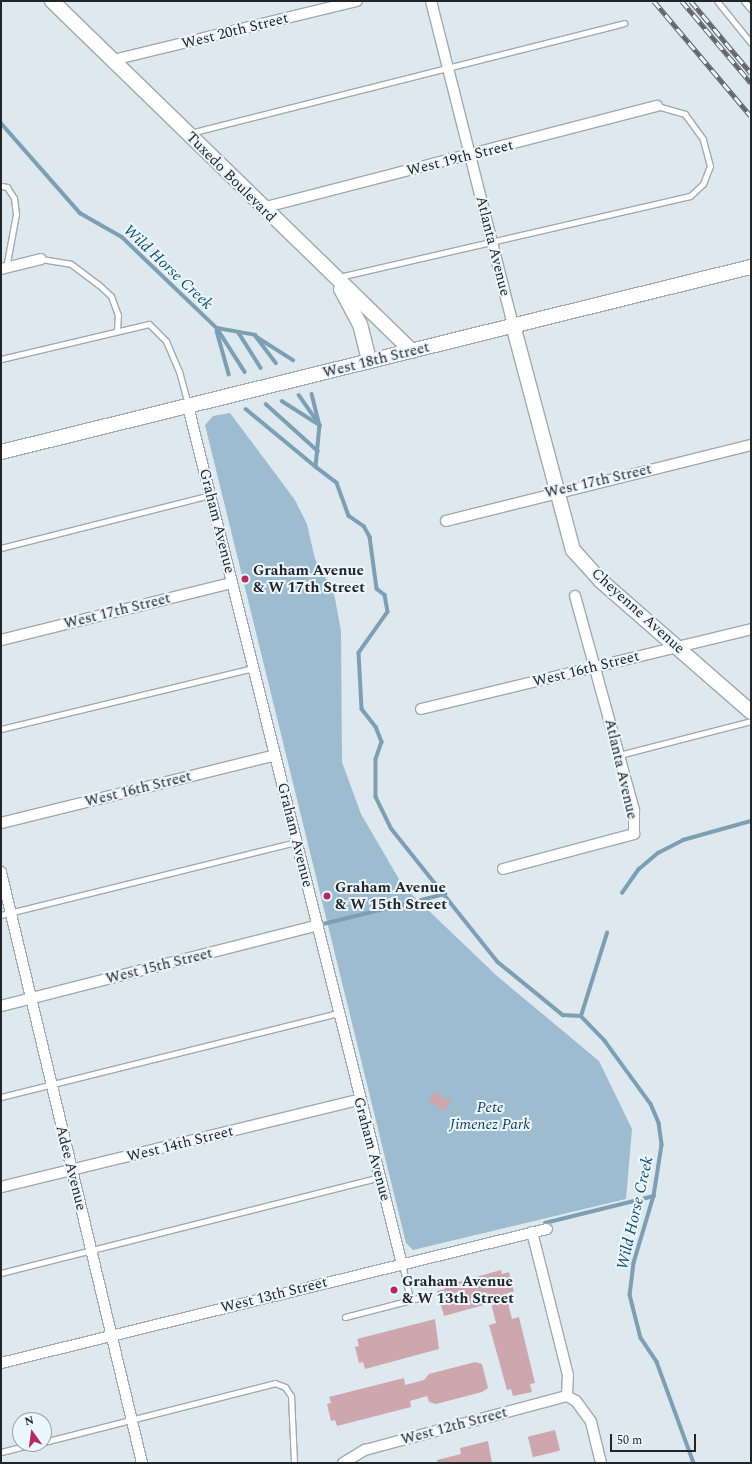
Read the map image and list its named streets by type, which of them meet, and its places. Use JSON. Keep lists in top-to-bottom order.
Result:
{
  "streets": {
    "street": [
      "West 20th Street",
      "West 19th Street",
      "Tuxedo Boulevard",
      "Atlanta Avenue",
      "West 18th Street",
      "West 17th Street",
      "Graham Avenue",
      "Cheyenne Avenue",
      "West 16th Street",
      "West 15th Street",
      "West 14th Street",
      "Adee Avenue",
      "West 13th Street",
      "West 12th Street"
    ]
  },
  "crossings": [
    ["West 20th Street", "Tuxedo Boulevard"],
    ["West 19th Street", "Tuxedo Boulevard"],
    ["West 19th Street", "Atlanta Avenue"],
    ["Tuxedo Boulevard", "West 18th Street"],
    ["Atlanta Avenue", "West 18th Street"],
    ["Atlanta Avenue", "West 17th Street"],
    ["Atlanta Avenue", "Cheyenne Avenue"],
    ["Atlanta Avenue", "West 16th Street"],
    ["West 18th Street", "Graham Avenue"],
    ["West 17th Street", "Graham Avenue"],
    ["West 17th Street", "Cheyenne Avenue"],
    ["Graham Avenue", "West 16th Street"],
    ["Graham Avenue", "West 15th Street"],
    ["Graham Avenue", "West 14th Street"],
    ["Graham Avenue", "West 13th Street"],
    ["Cheyenne Avenue", "West 16th Street"],
    ["West 15th Street", "Adee Avenue"],
    ["West 14th Street", "Adee Avenue"],
    ["Adee Avenue", "West 13th Street"]
  ],
  "water": ["Wild Horse Creek"],
  "parks": ["Pete Jimenez Park"],
  "places": ["Graham Avenue & W 17th Street", "Graham Avenue & W 15th Street", "Graham Avenue & W 13th Street"],
  "scale_bar": "50 m",
  "north": "top"
}
